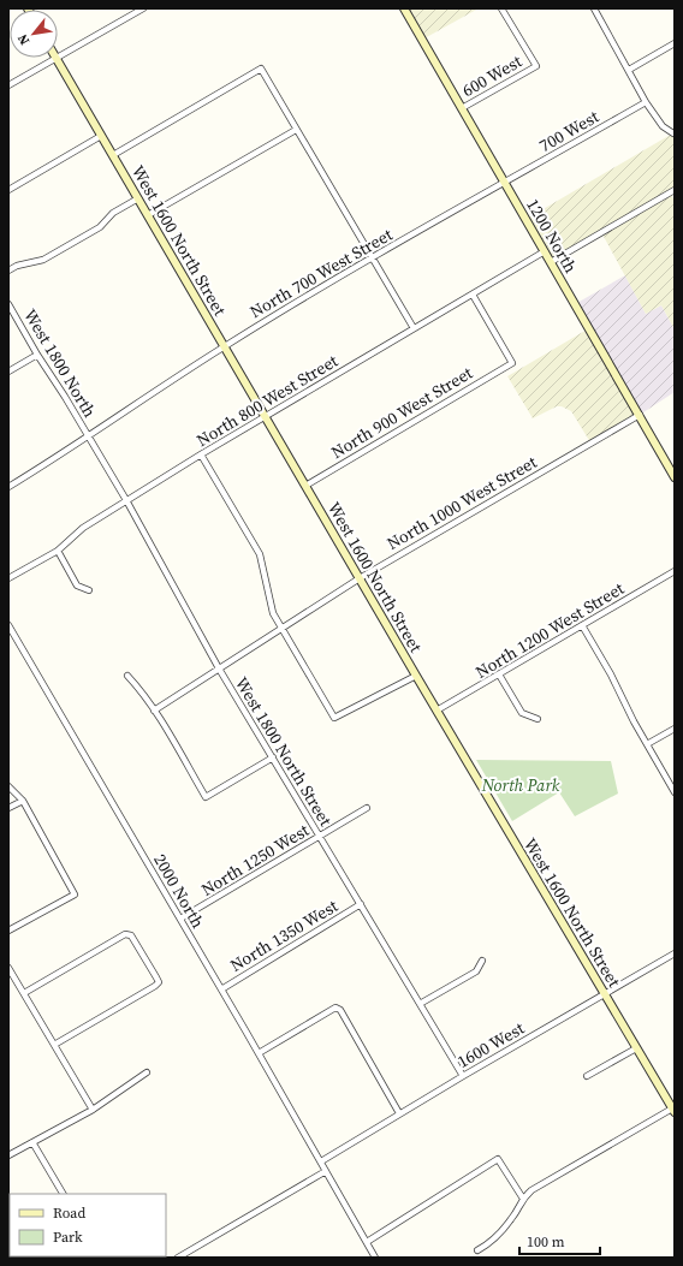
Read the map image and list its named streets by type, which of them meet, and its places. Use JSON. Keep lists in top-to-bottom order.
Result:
{
  "streets": {
    "street": [
      "600 West",
      "700 West",
      "1200 North",
      "West 1600 North Street",
      "North 700 West Street",
      "West 1800 North",
      "North 800 West Street",
      "North 900 West Street",
      "North 1000 West Street",
      "North 1200 West Street",
      "West 1800 North Street",
      "North 1250 West",
      "2000 North",
      "North 1350 West",
      "1600 West"
    ]
  },
  "crossings": [
    ["600 West", "1200 North"],
    ["700 West", "1200 North"],
    ["700 West", "North 700 West Street"],
    ["1200 North", "North 700 West Street"],
    ["1200 North", "North 800 West Street"],
    ["1200 North", "North 1000 West Street"],
    ["West 1600 North Street", "North 700 West Street"],
    ["West 1600 North Street", "North 800 West Street"],
    ["West 1600 North Street", "North 900 West Street"],
    ["West 1600 North Street", "North 1000 West Street"],
    ["West 1600 North Street", "North 1200 West Street"],
    ["West 1600 North Street", "1600 West"],
    ["North 700 West Street", "West 1800 North"],
    ["North 700 West Street", "West 1800 North Street"],
    ["West 1800 North", "West 1800 North Street"],
    ["North 800 West Street", "North 900 West Street"],
    ["North 800 West Street", "West 1800 North Street"],
    ["North 1000 West Street", "West 1800 North Street"],
    ["West 1800 North Street", "North 1250 West"],
    ["West 1800 North Street", "North 1350 West"],
    ["West 1800 North Street", "1600 West"],
    ["North 1250 West", "2000 North"],
    ["2000 North", "North 1350 West"],
    ["2000 North", "1600 West"]
  ],
  "parks": ["North Park"],
  "legend": ["Road", "Park"],
  "scale_bar": "100 m",
  "north": "bottom left"
}
